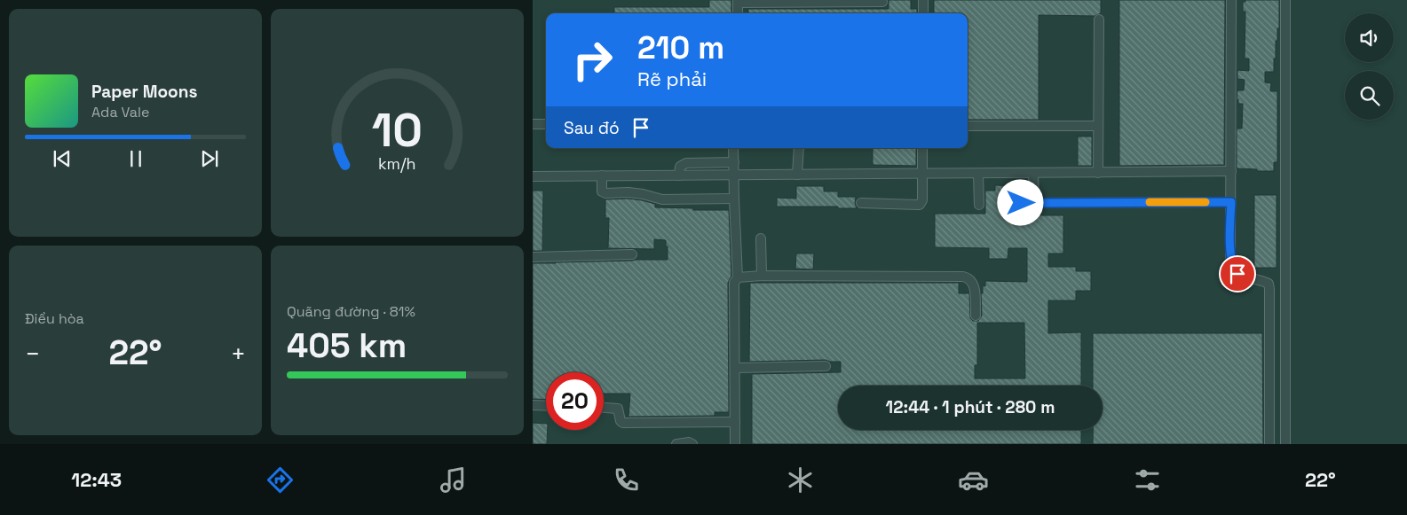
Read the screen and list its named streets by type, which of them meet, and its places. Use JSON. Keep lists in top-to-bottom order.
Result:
{
  "page": {
    "turn": ["210 m", "Rẽ phải"],
    "song": ["Paper Moons", "Ada Vale"],
    "then": "Sau đó",
    "tile": [
      "Điều hòa",
      ["Quãng đường · 81%", "405 km"]
    ],
    "heat": ["−", "22°", "+"],
    "limit": "20",
    "trip": "12:44 · 1 phút · 280 m",
    "tabs": ["12:43", "22°"],
    "gauge": ["10", "km/h"]
  }
}
